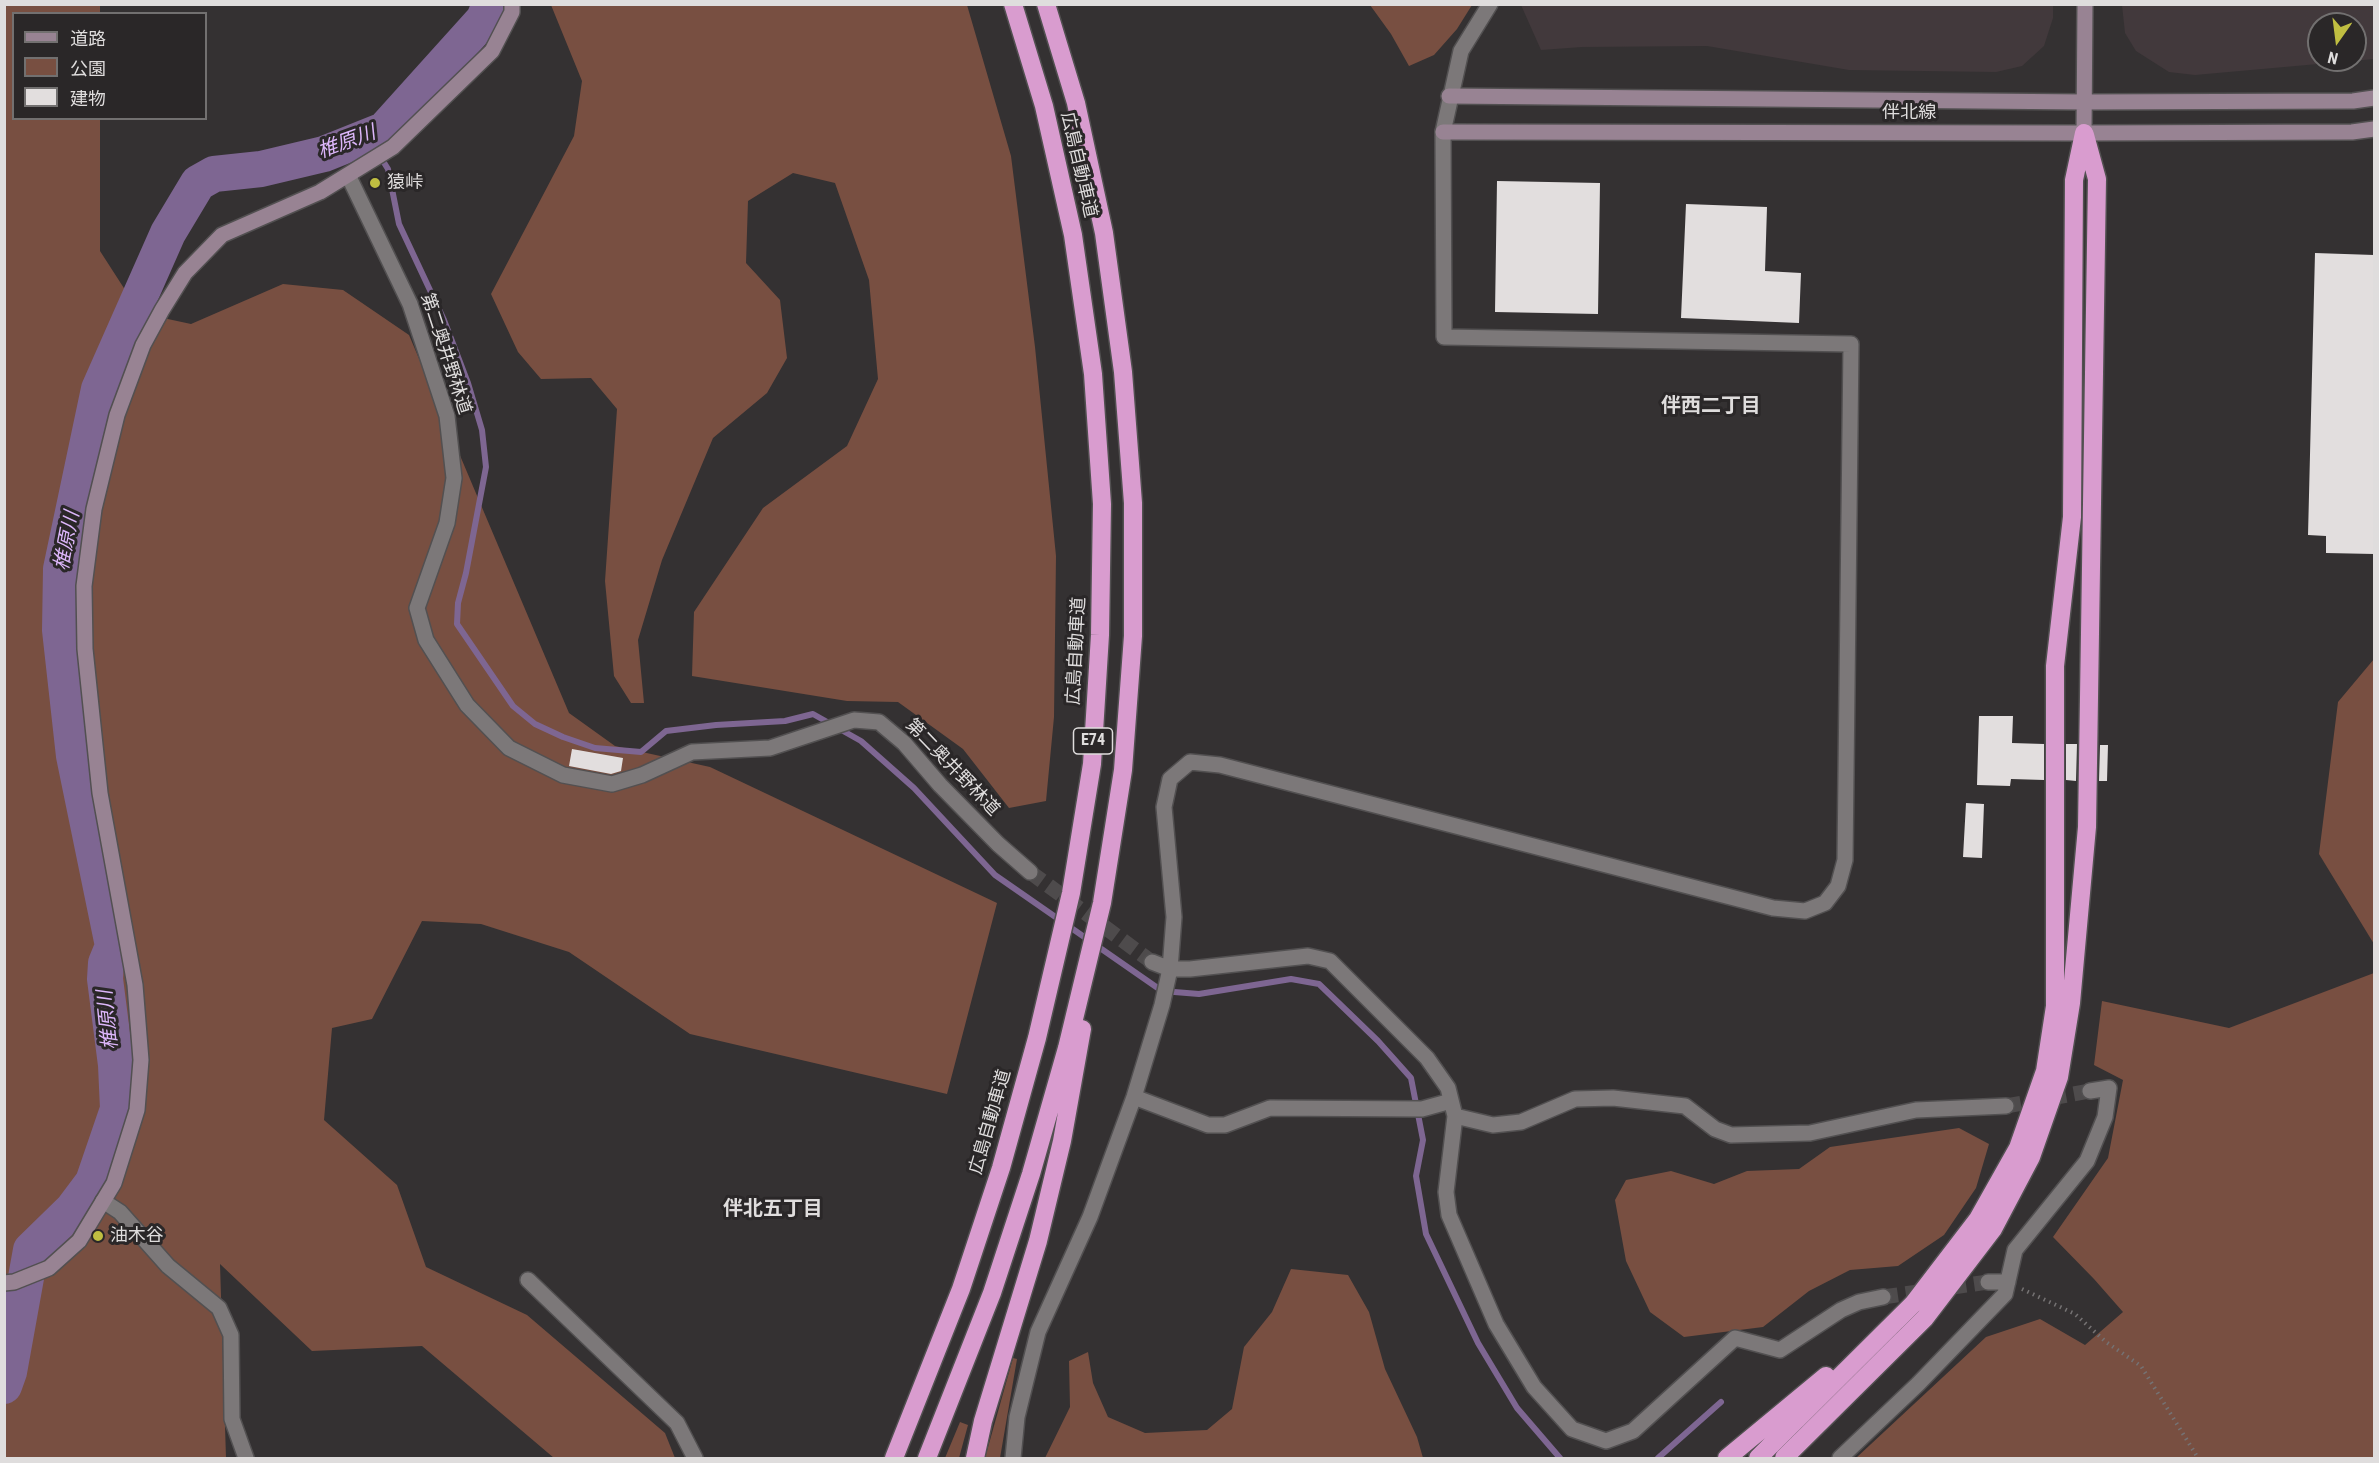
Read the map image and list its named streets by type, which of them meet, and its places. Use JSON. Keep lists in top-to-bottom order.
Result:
{
  "streets": {
    "highway": ["広島自動車道", "E74"],
    "street": ["伴北線", "第二奥井野林道"]
  },
  "districts": ["伴西二丁目", "伴北五丁目"],
  "water": ["椎原川"],
  "places": ["猿峠", "油木谷"],
  "legend": ["道路", "公園", "建物"],
  "north": "bottom"
}
